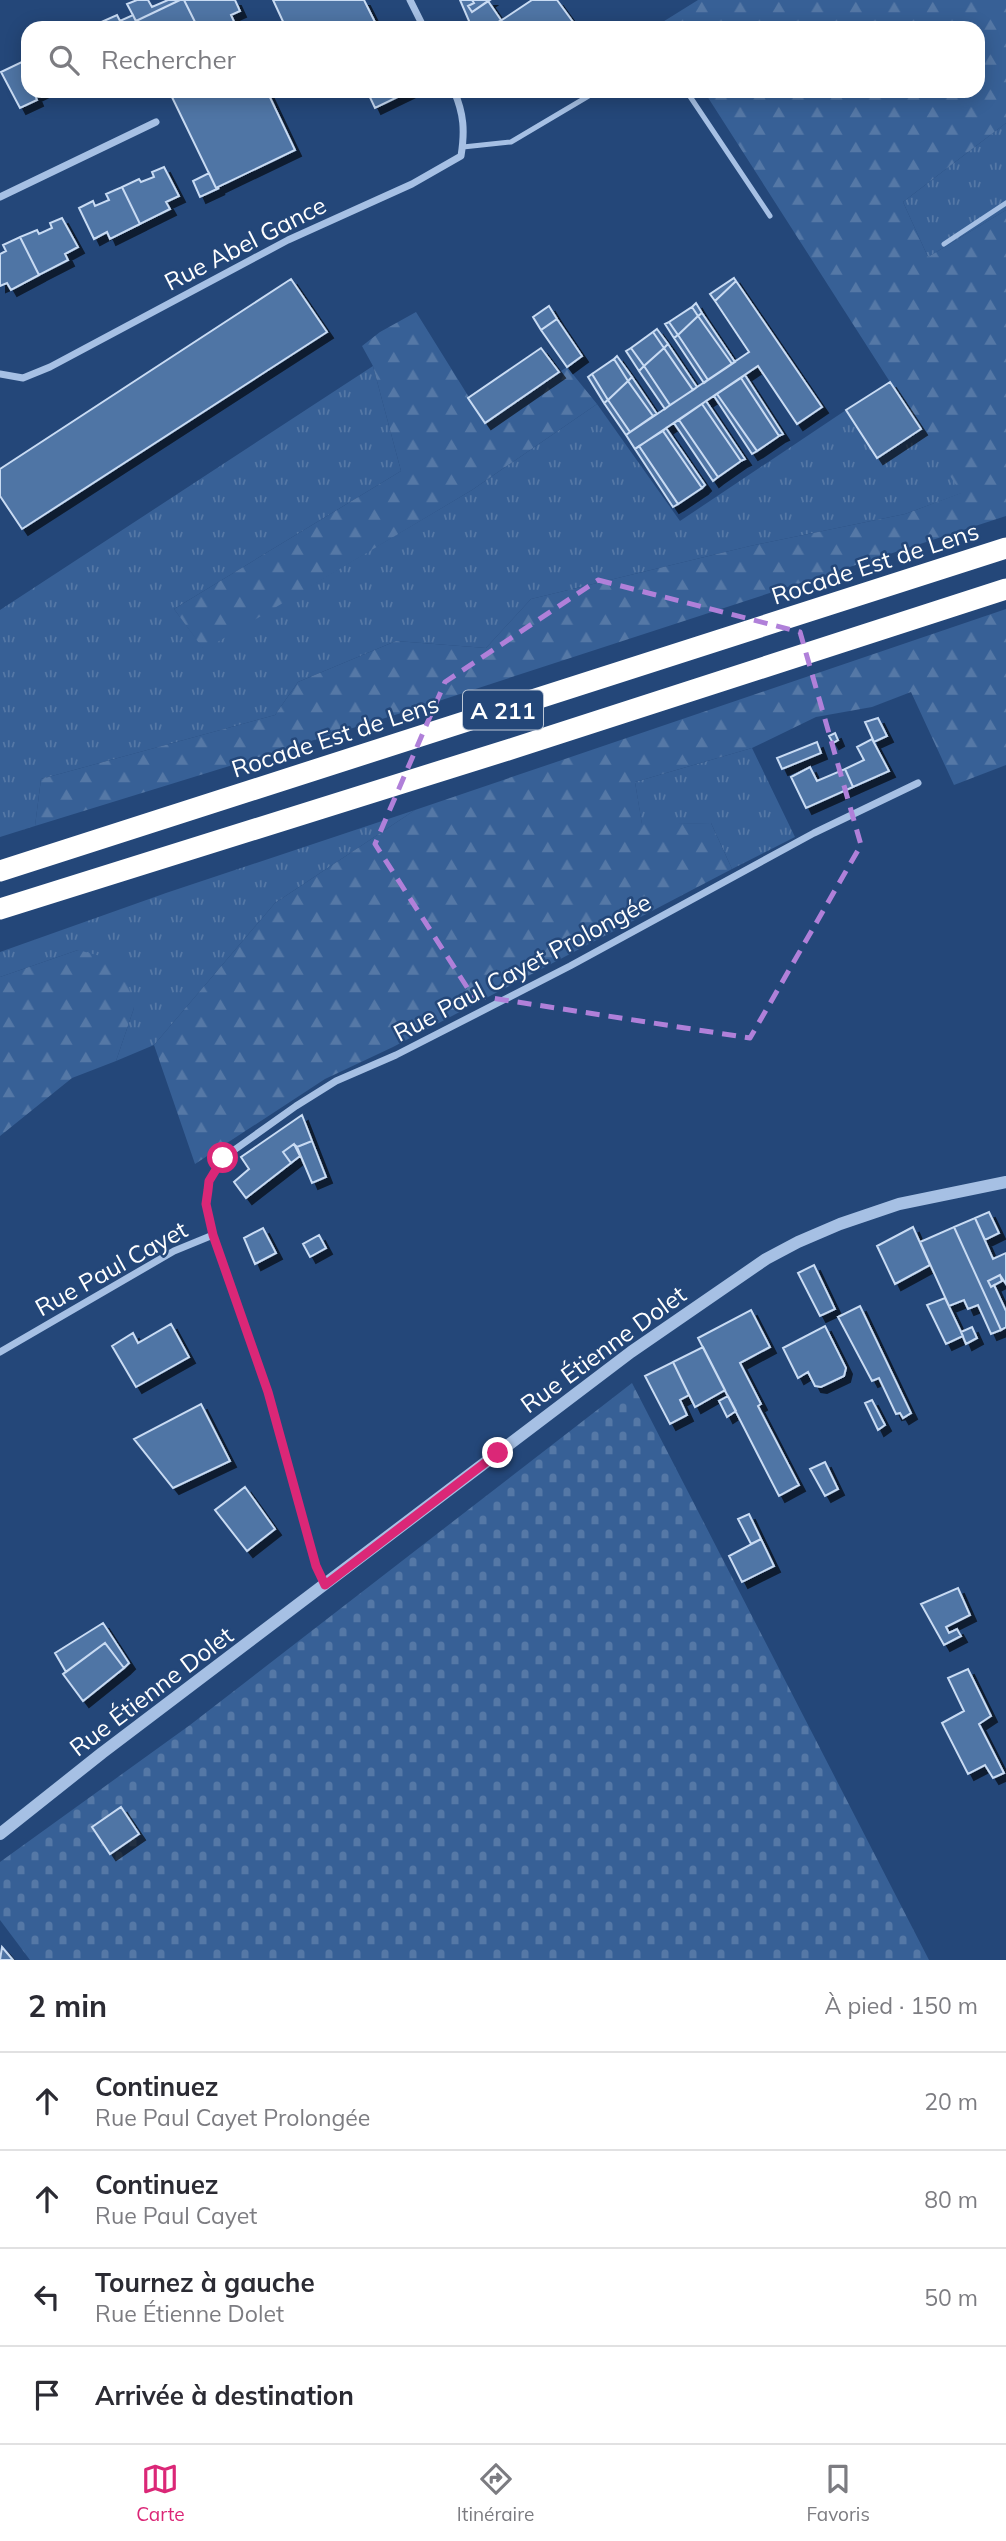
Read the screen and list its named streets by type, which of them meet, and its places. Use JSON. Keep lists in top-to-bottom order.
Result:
{
  "streets": {
    "highway": ["Rocade Est de Lens", "A 211"],
    "street": [
      "Rue Abel Gance",
      "Rue Paul Cayet Prolongée",
      "Rue Paul Cayet",
      "Rue Étienne Dolet"
    ]
  },
  "crossings": [
    ["Rue Paul Cayet Prolongée", "Rue Paul Cayet"],
    ["Rue Paul Cayet", "Rue Étienne Dolet"]
  ],
  "page": {
    "search": "Rechercher",
    "heading": ["2 min", "À pied · 150 m"],
    "list": [
      ["Continuez", "Rue Paul Cayet Prolongée", "20 m"],
      ["Continuez", "Rue Paul Cayet", "80 m"],
      ["Tournez à gauche", "Rue Étienne Dolet", "50 m"],
      "Arrivée à destination"
    ],
    "nav": ["Carte", "Itinéraire", "Favoris"]
  }
}
